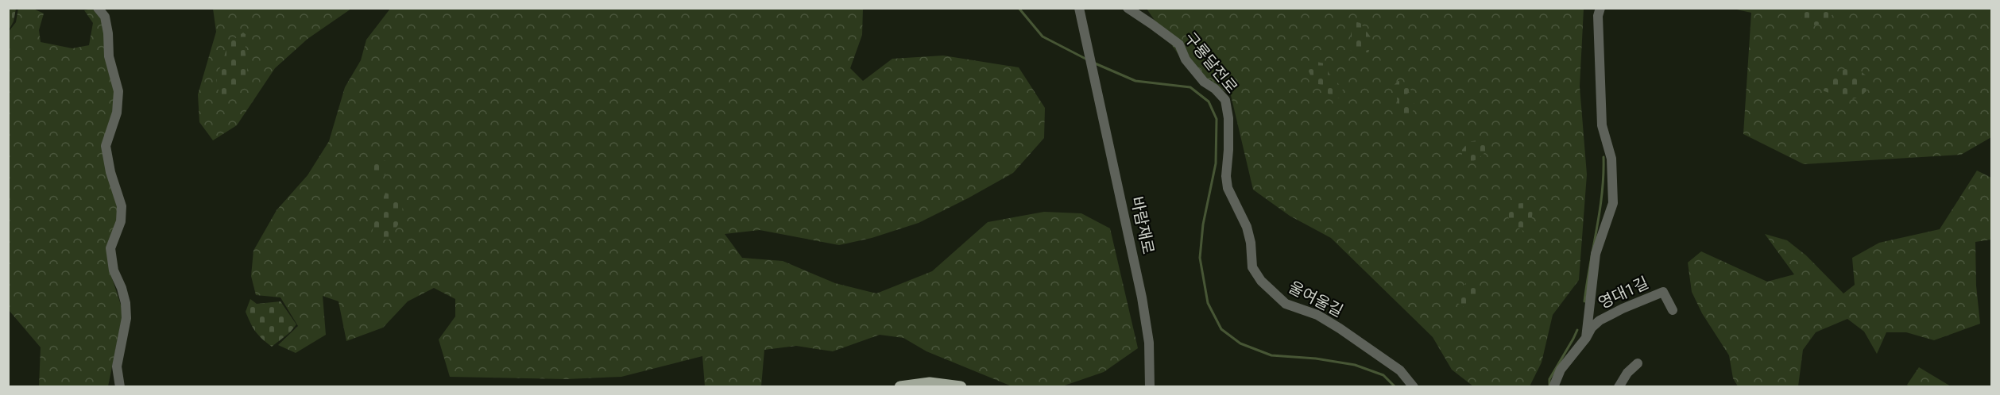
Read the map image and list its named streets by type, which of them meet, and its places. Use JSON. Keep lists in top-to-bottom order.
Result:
{
  "streets": {
    "street": [
      "구룡달전로",
      "바람재로",
      "영대1길",
      "울여울길"
    ]
  },
  "crossings": [
    ["구룡달전로", "울여울길"]
  ]
}
